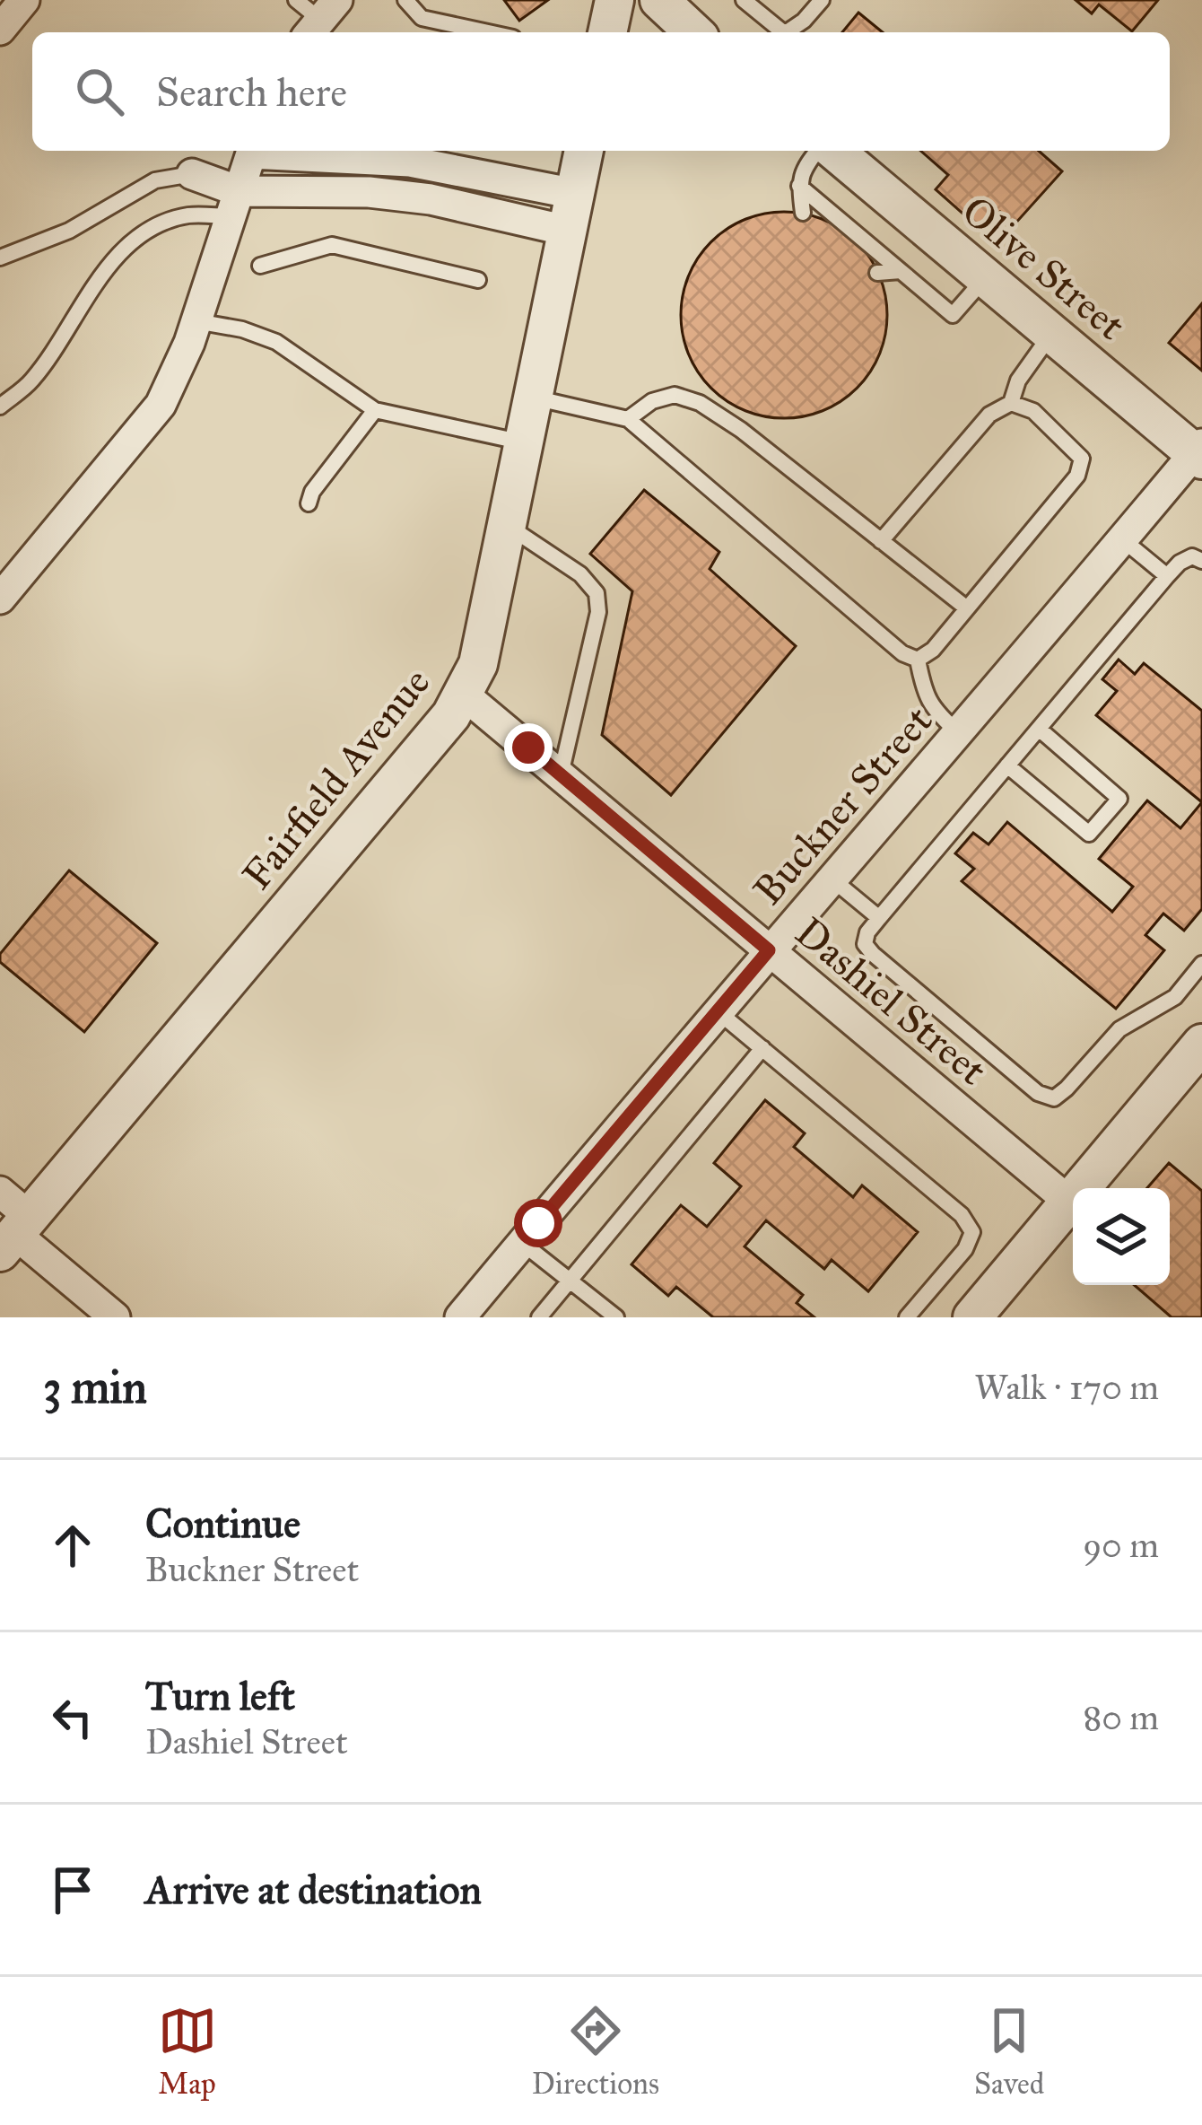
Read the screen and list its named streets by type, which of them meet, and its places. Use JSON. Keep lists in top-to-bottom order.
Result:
{
  "streets": {
    "street": [
      "Olive Street",
      "Fairfield Avenue",
      "Buckner Street",
      "Dashiel Street"
    ]
  },
  "crossings": [
    ["Olive Street", "Buckner Street"],
    ["Fairfield Avenue", "Dashiel Street"],
    ["Buckner Street", "Dashiel Street"]
  ],
  "page": {
    "search": "Search here",
    "heading": ["3 min", "Walk · 170 m"],
    "list": [
      ["Continue", "Buckner Street", "90 m"],
      ["Turn left", "Dashiel Street", "80 m"],
      "Arrive at destination"
    ],
    "nav": ["Map", "Directions", "Saved"]
  }
}
